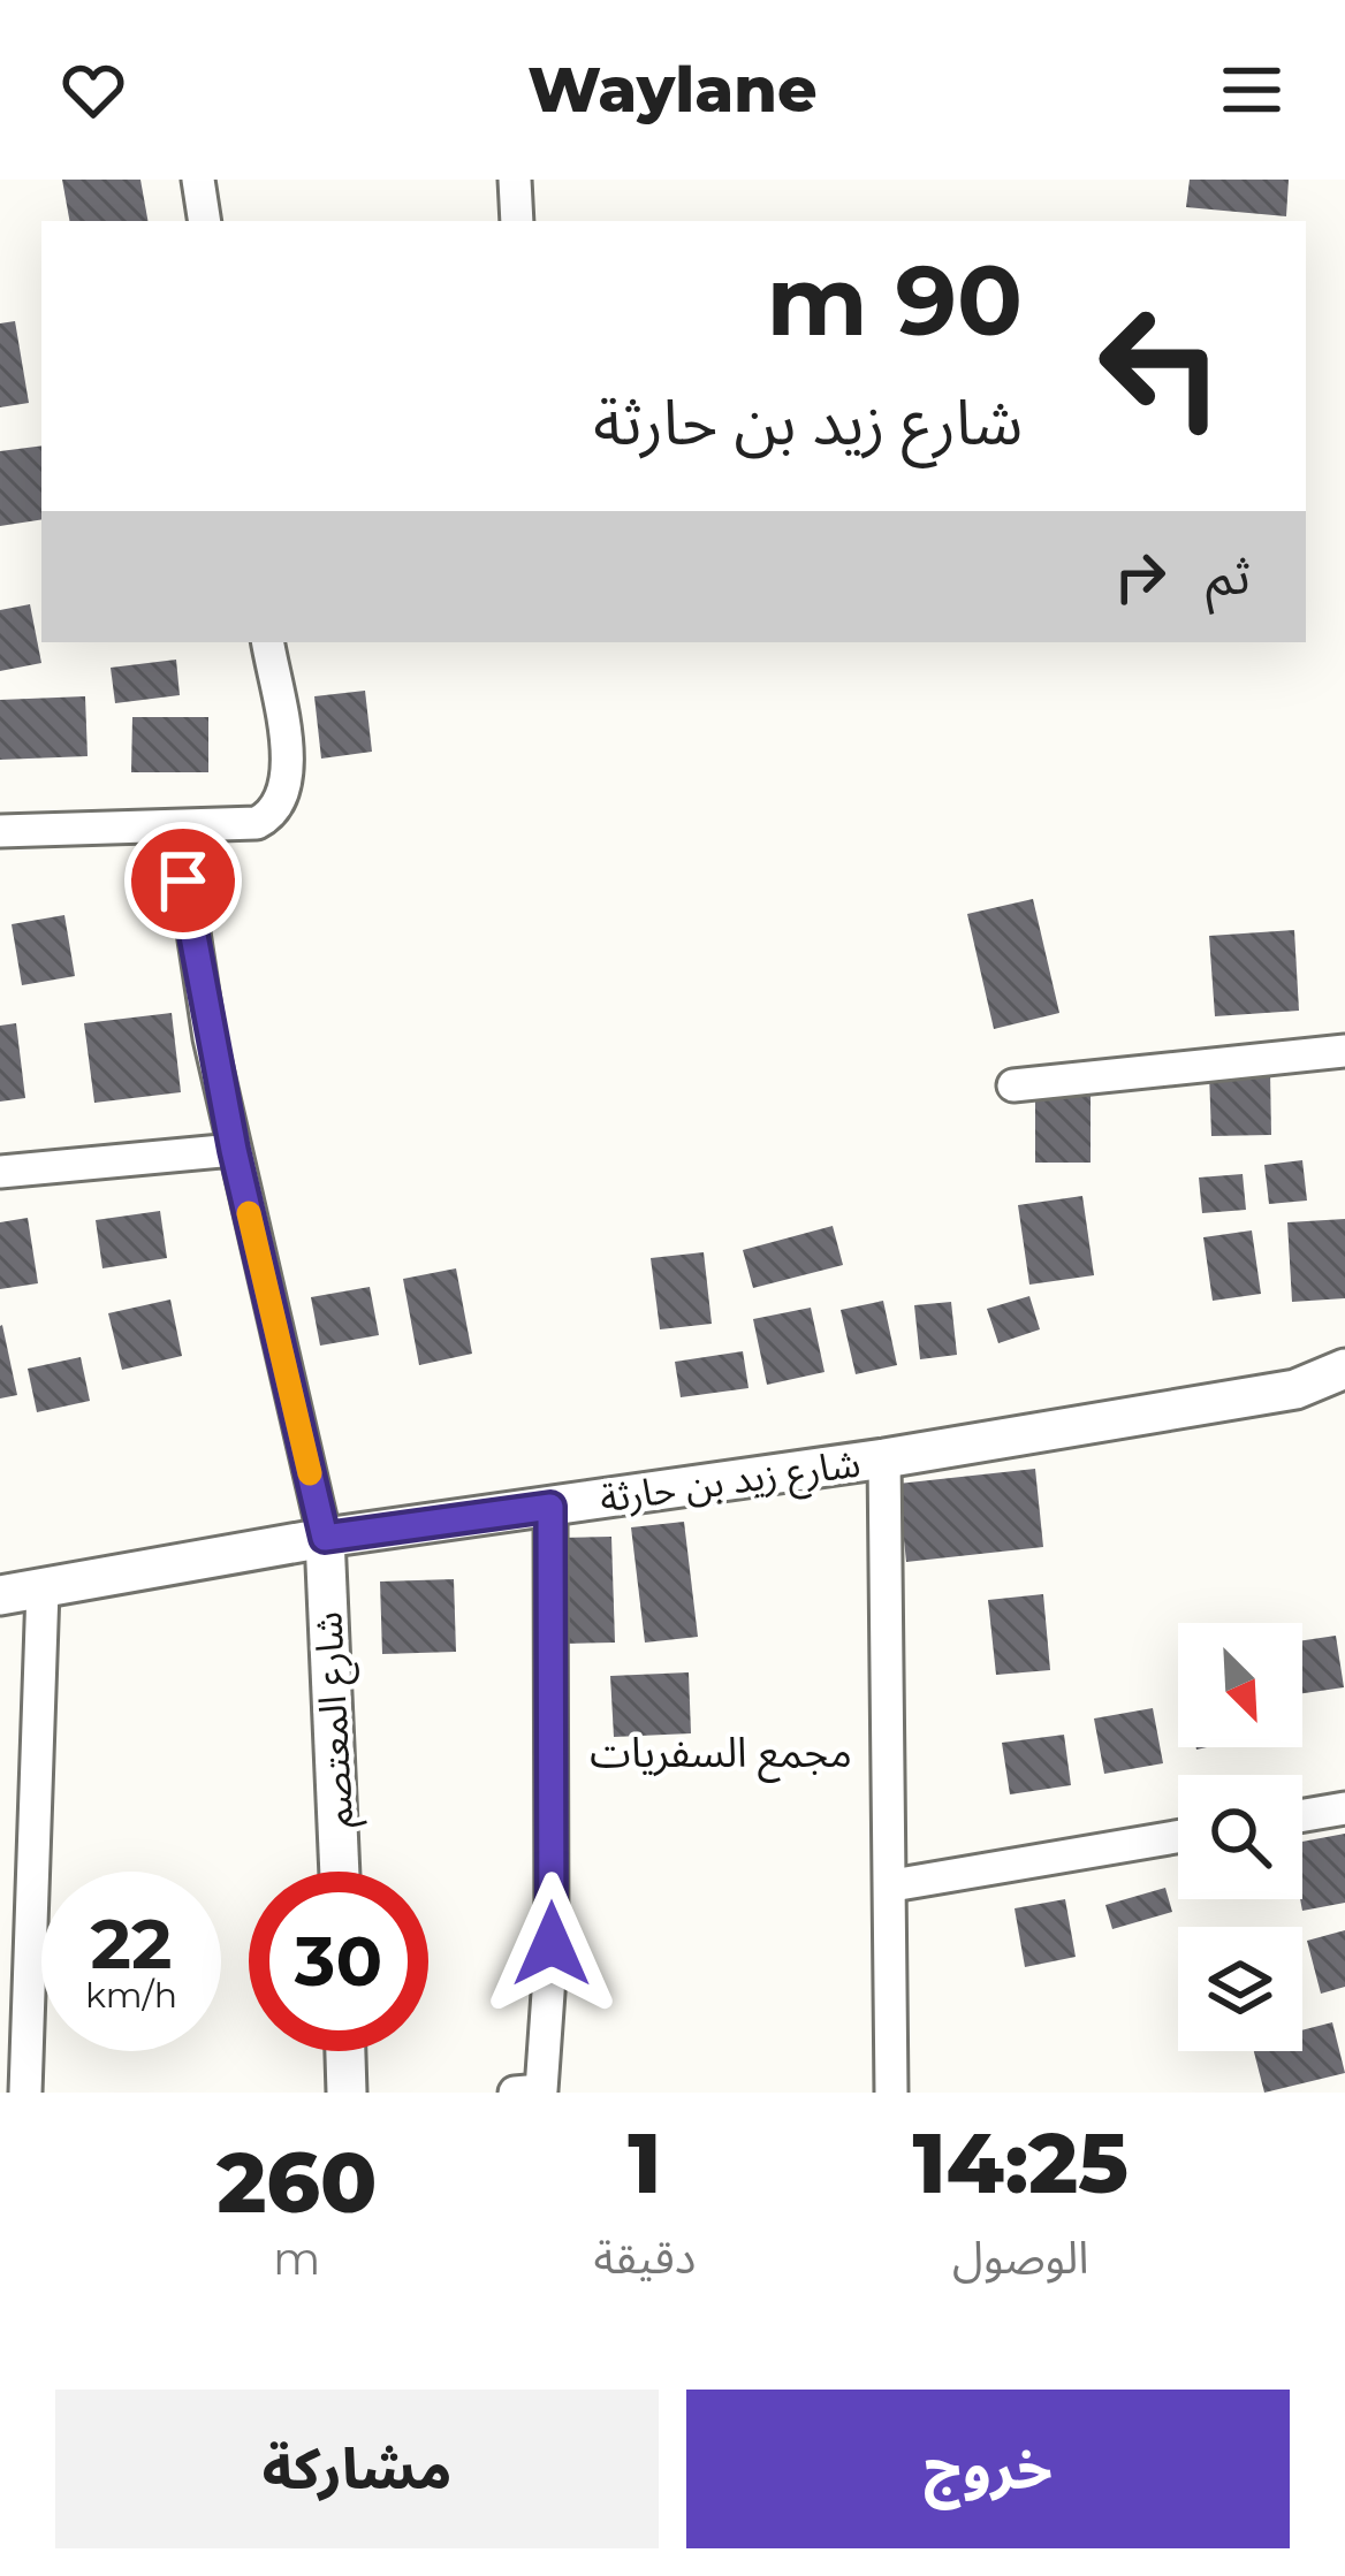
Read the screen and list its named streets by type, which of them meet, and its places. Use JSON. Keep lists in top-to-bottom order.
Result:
{
  "streets": {
    "street": ["شارع زيد بن حارثة", "شارع المعتصم"]
  },
  "crossings": [
    ["شارع زيد بن حارثة", "شارع المعتصم"]
  ],
  "districts": ["مجمع السفريات"],
  "north": "bottom right",
  "page": {
    "header": "Waylane",
    "turn": ["90 m", "شارع زيد بن حارثة"],
    "then": "ثم",
    "speed": "22 km/h",
    "limit": "30",
    "eta": [
      "14:25",
      "الوصول",
      "1",
      "دقيقة",
      "260",
      "m"
    ],
    "buttons": ["خروج", "مشاركة"]
  }
}
